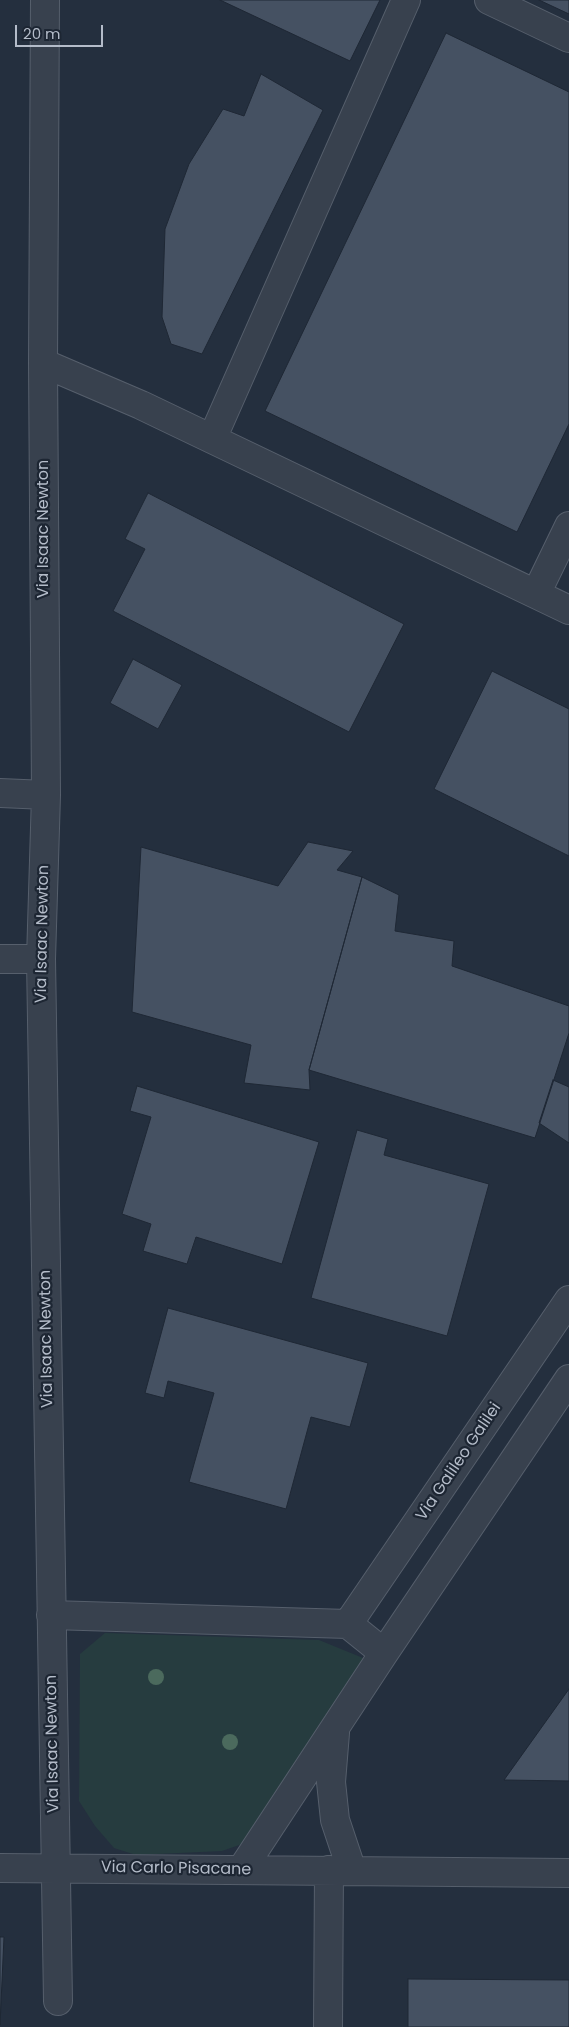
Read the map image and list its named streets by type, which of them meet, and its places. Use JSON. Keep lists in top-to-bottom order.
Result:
{
  "streets": {
    "street": ["Via Isaac Newton", "Via Galileo Galilei", "Via Carlo Pisacane"]
  },
  "crossings": [
    ["Via Isaac Newton", "Via Carlo Pisacane"]
  ],
  "scale_bar": "20 m"
}
